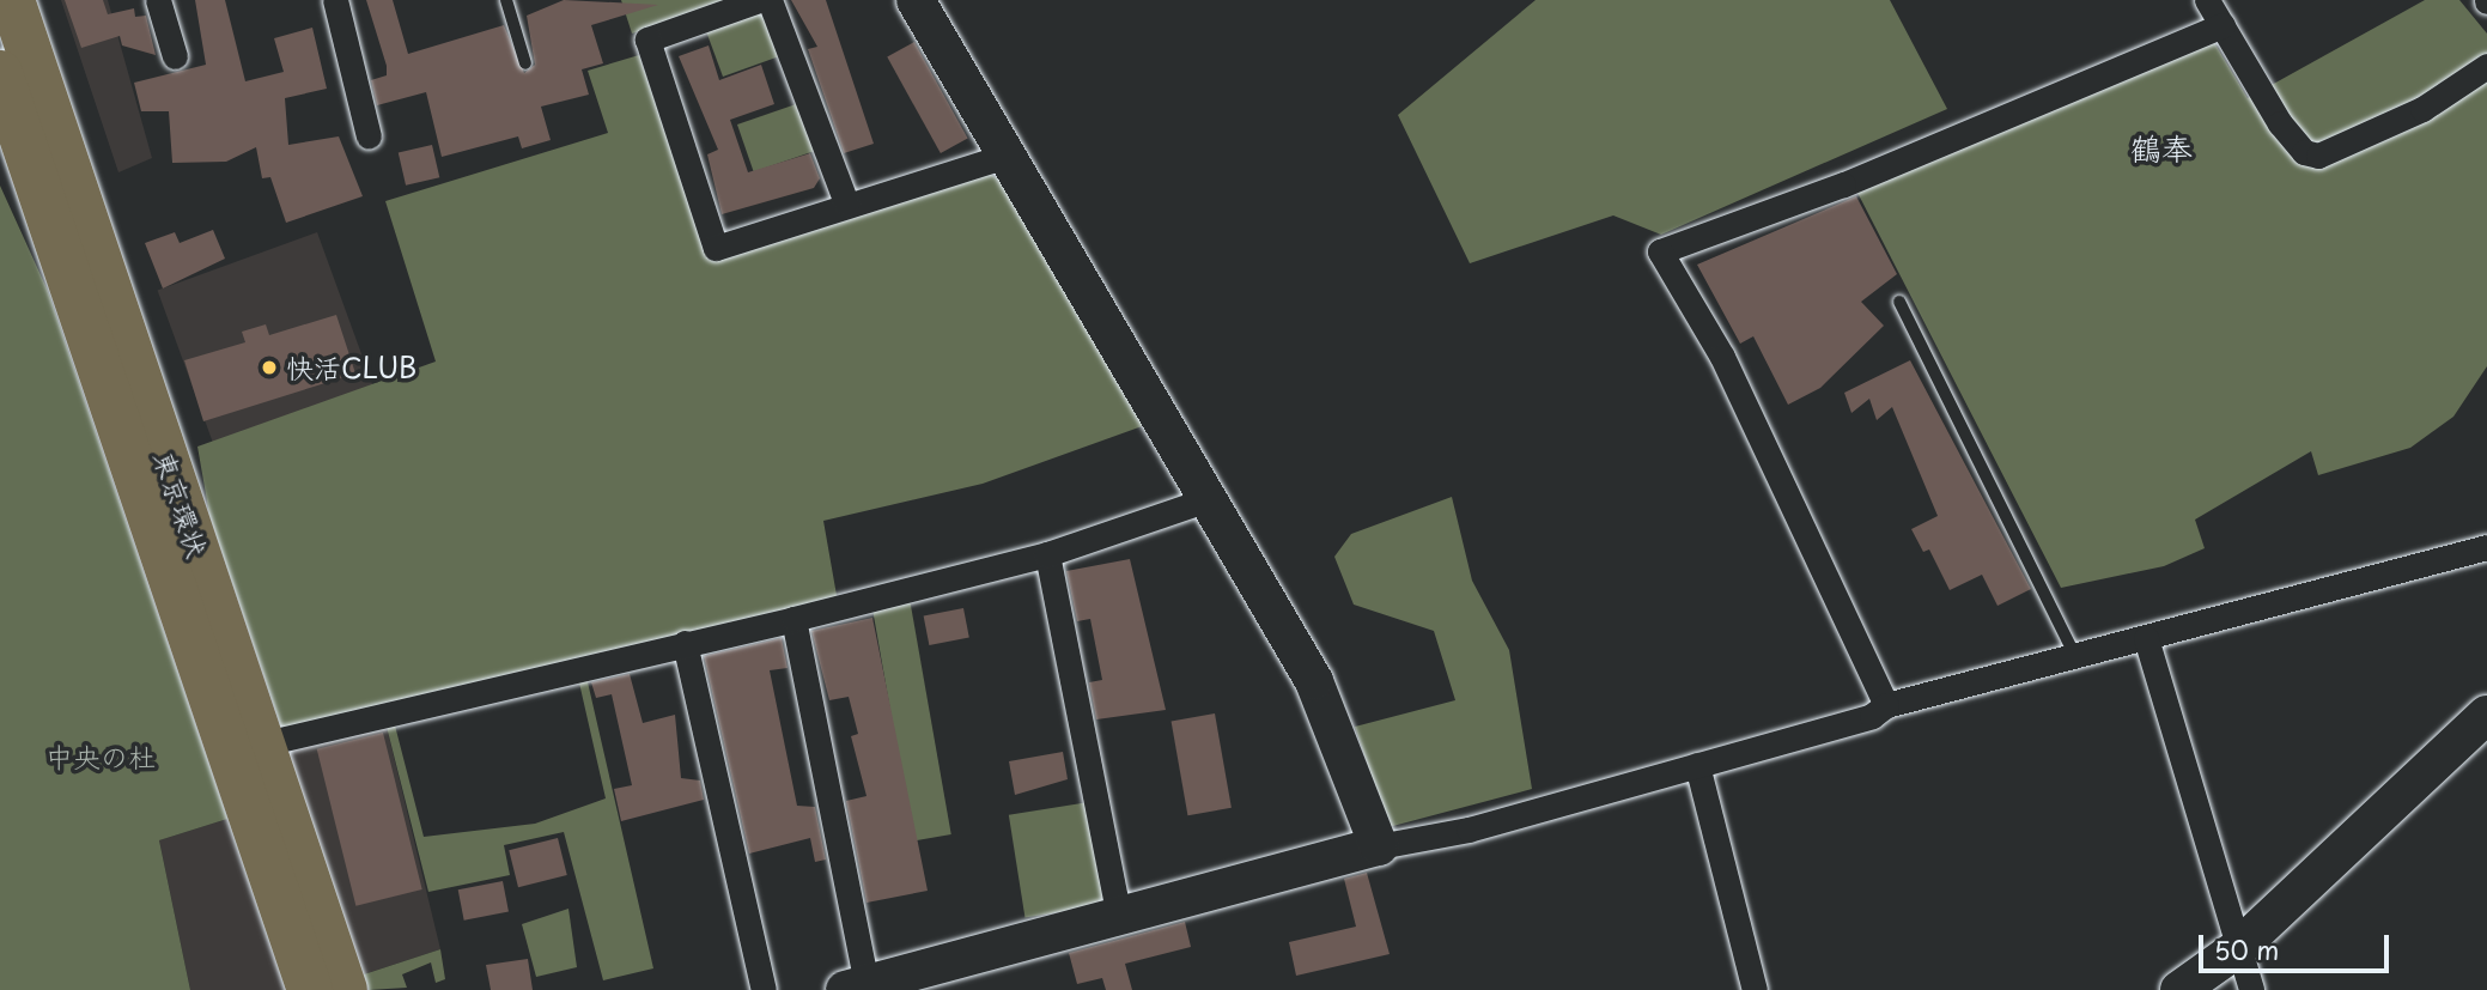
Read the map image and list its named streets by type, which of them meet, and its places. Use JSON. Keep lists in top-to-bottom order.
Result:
{
  "streets": {
    "highway": ["東京環状"]
  },
  "districts": ["鶴奉"],
  "parks": ["中央の杜"],
  "places": ["快活CLUB"],
  "scale_bar": "50 m"
}
